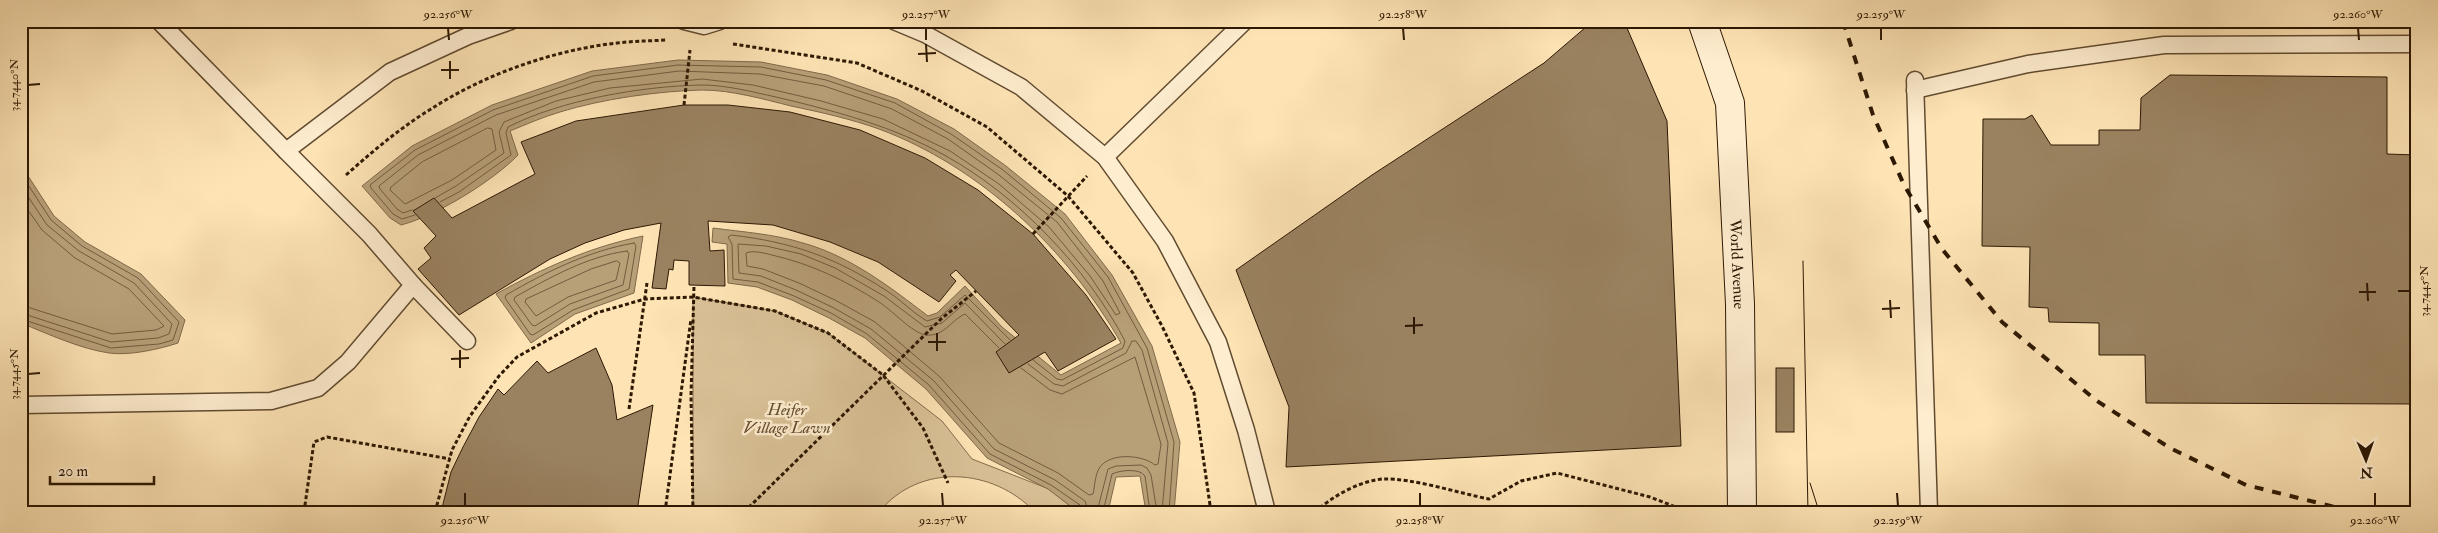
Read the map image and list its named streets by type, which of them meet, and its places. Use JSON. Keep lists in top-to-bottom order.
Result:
{
  "streets": {
    "street": ["World Avenue"]
  },
  "parks": ["Heifer Village Lawn"],
  "scale_bar": "20 m",
  "north": "bottom",
  "coordinates": [
    "92.256°W",
    "92.257°W",
    "92.258°W",
    "92.259°W",
    "92.260°W",
    "34.7440°N",
    "34.7445°N"
  ]
}
